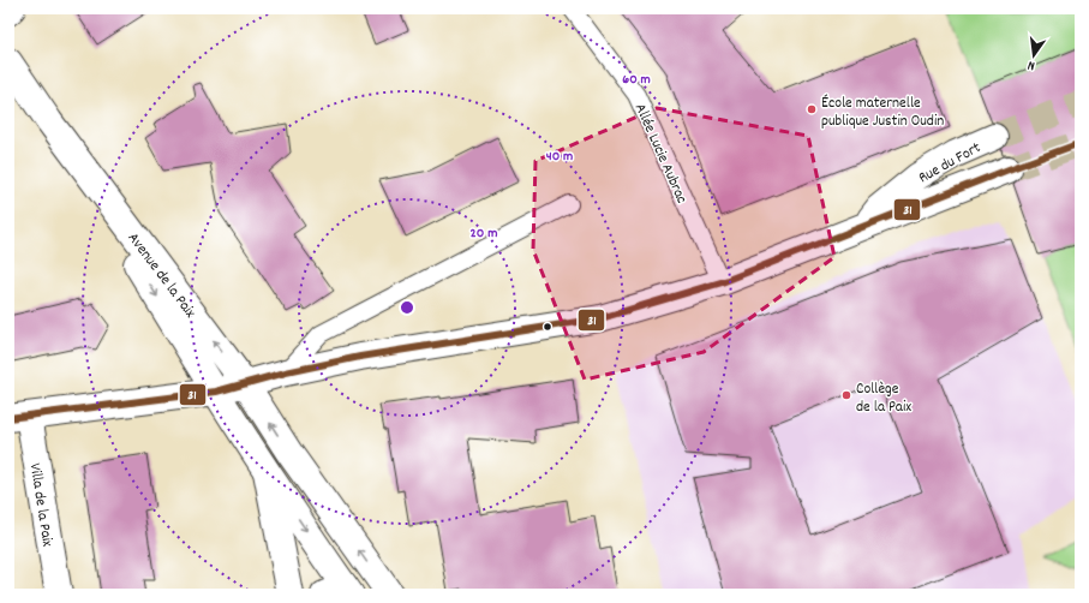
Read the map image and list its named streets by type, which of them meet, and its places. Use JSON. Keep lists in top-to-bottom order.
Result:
{
  "streets": {
    "street": ["Rue du Fort", "Avenue de la Paix", "Villa de la Paix"],
    "lane": ["Allée Lucie Aubrac"]
  },
  "crossings": [
    ["Allée Lucie Aubrac", "Rue du Fort"],
    ["Rue du Fort", "Avenue de la Paix"],
    ["Rue du Fort", "Villa de la Paix"]
  ],
  "places": ["École maternelle publique Justin Oudin", "Collège de la Paix"],
  "lines": ["transit line 31"],
  "north": "bottom",
  "rings": ["60 m", "40 m", "20 m"]
}
